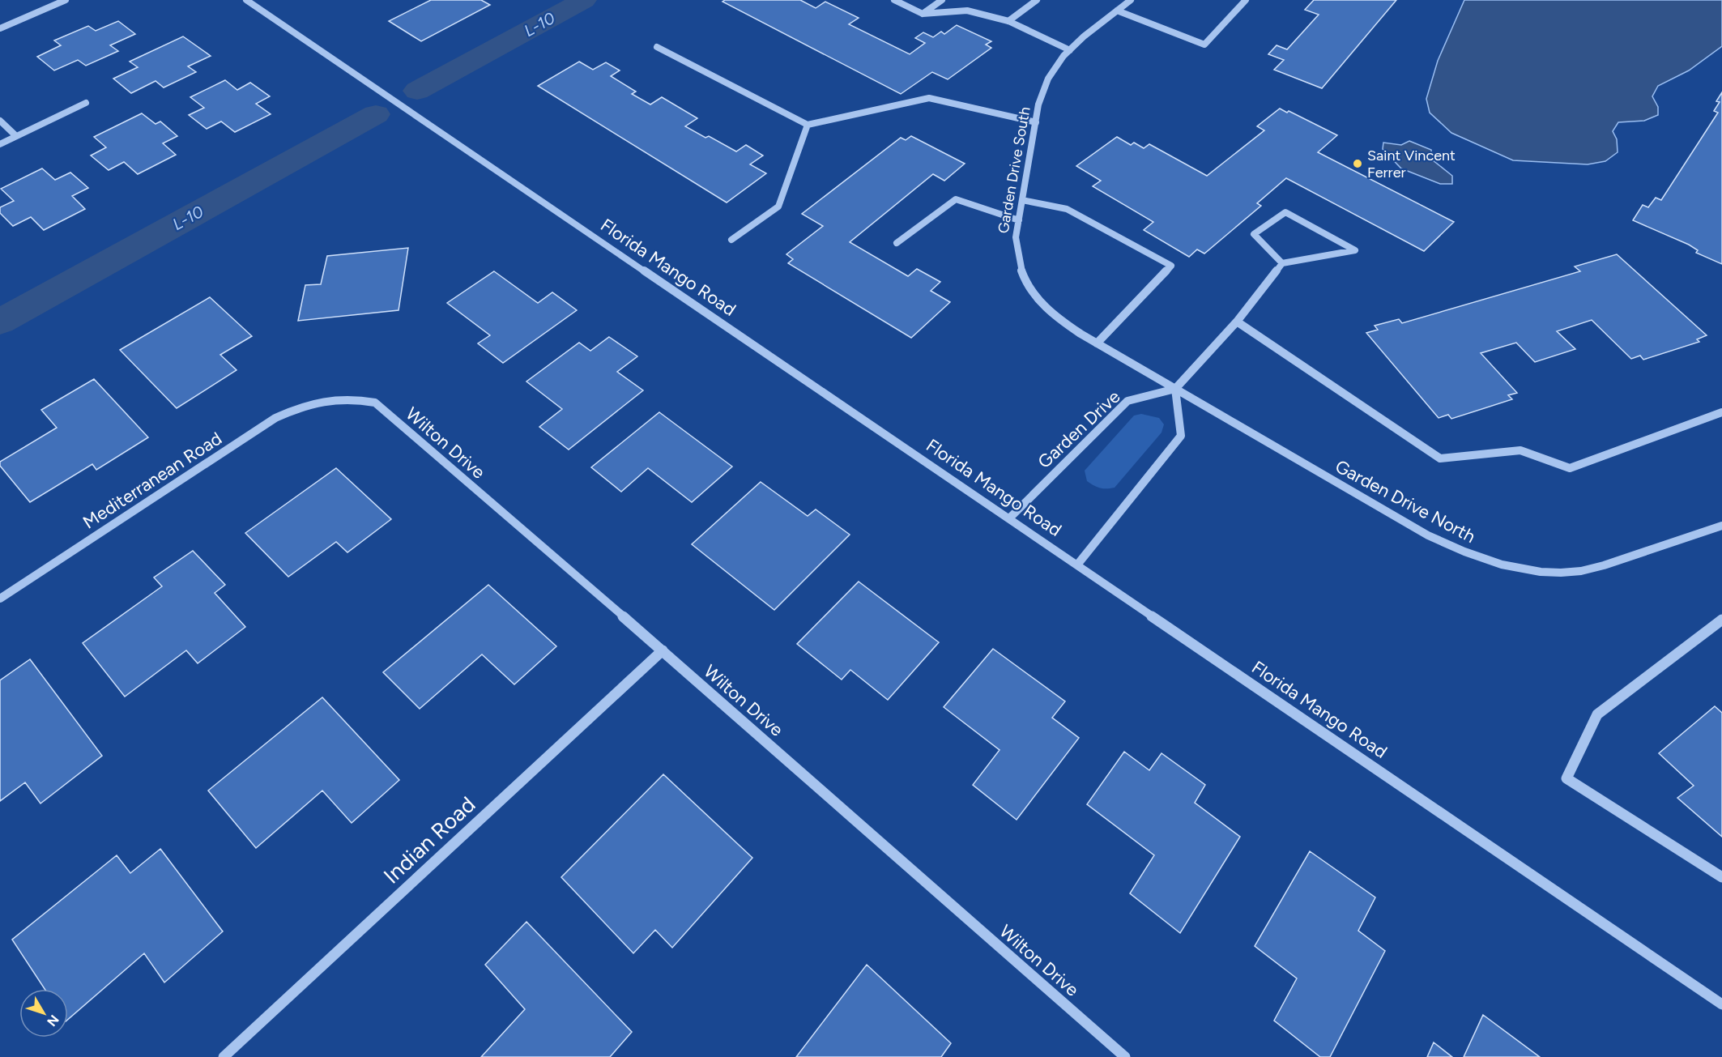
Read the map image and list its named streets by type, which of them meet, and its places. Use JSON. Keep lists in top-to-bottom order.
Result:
{
  "streets": {
    "street": [
      "Garden Drive South",
      "Florida Mango Road",
      "Garden Drive",
      "Wilton Drive",
      "Mediterranean Road",
      "Garden Drive North",
      "Indian Road"
    ]
  },
  "crossings": [
    ["Garden Drive South", "Garden Drive"],
    ["Garden Drive South", "Garden Drive North"],
    ["Florida Mango Road", "Garden Drive"],
    ["Garden Drive", "Garden Drive North"],
    ["Wilton Drive", "Mediterranean Road"],
    ["Wilton Drive", "Indian Road"]
  ],
  "water": ["L-10"],
  "places": ["Saint Vincent Ferrer"],
  "north": "bottom right"
}
